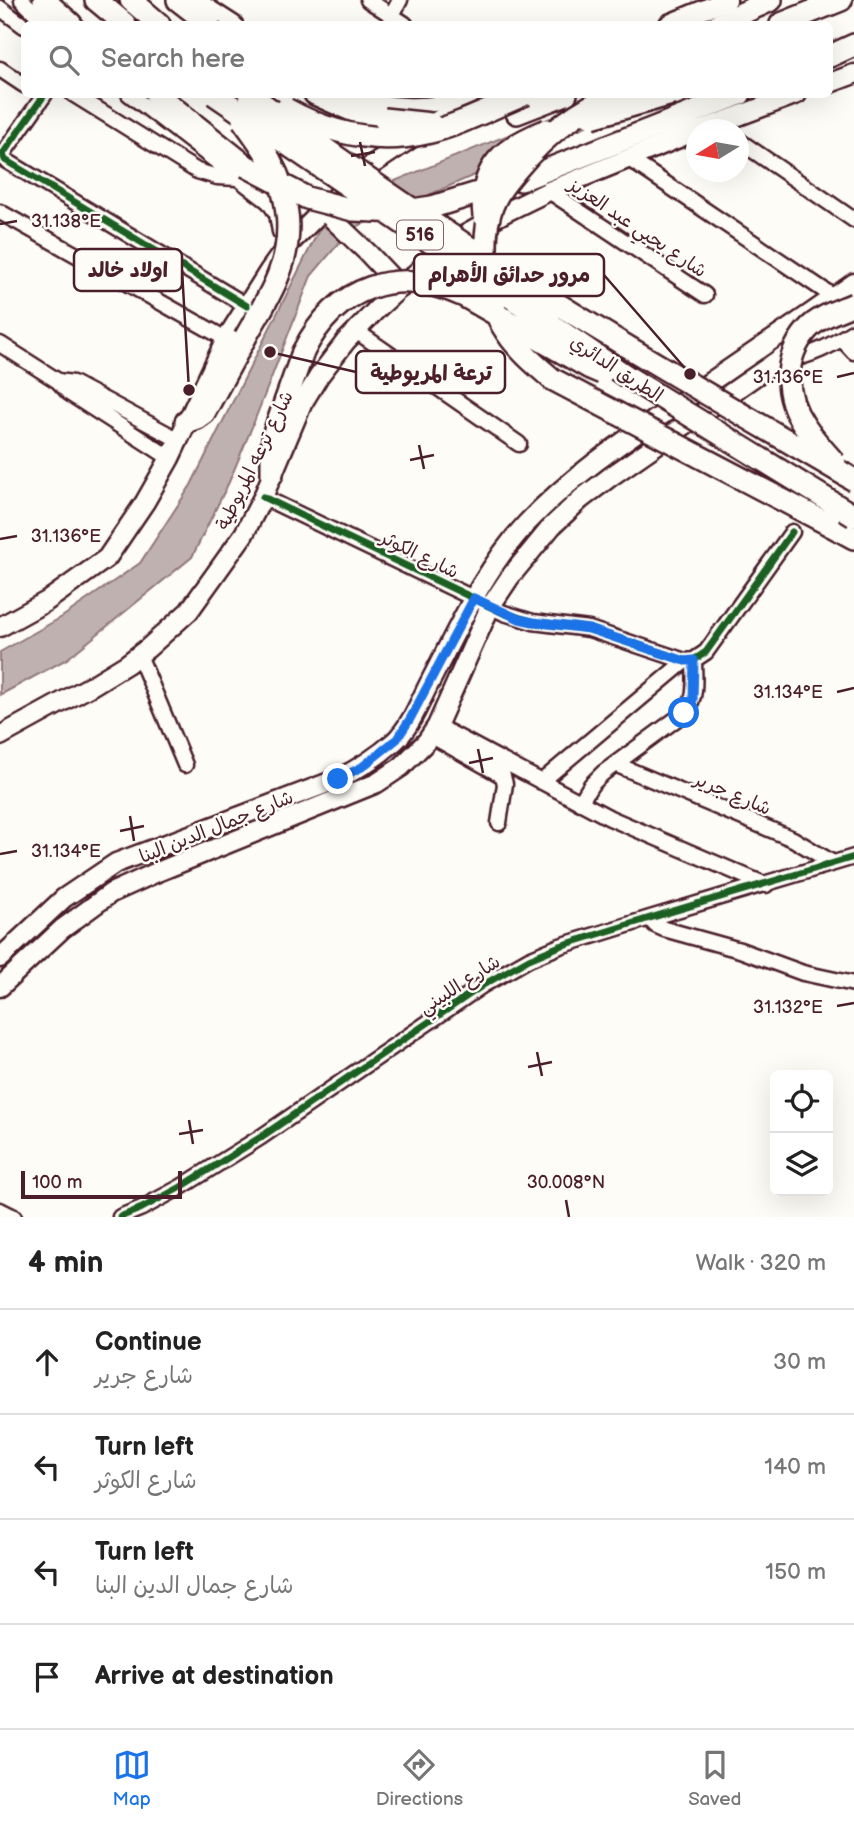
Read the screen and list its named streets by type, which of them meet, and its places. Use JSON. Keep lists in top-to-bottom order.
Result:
{
  "streets": {
    "highway": ["516", "الطريق الدائري"],
    "main road": ["شارع ترعه المريوطية", "شارع جمال الدين البنا"],
    "street": [
      "شارع يحيي عبد العزيز",
      "شارع الكوثر",
      "شارع جرير",
      "شارع اللبيني"
    ]
  },
  "crossings": [
    ["شارع يحيي عبد العزيز", "شارع ترعه المريوطية"],
    ["شارع ترعه المريوطية", "شارع الكوثر"],
    ["شارع الكوثر", "شارع جمال الدين البنا"],
    ["شارع جرير", "شارع اللبيني"]
  ],
  "places": ["ترعة المريوطية", "مرور حدائق الأهرام", "اولاد خالد"],
  "scale_bar": "100 m",
  "north": "left",
  "page": {
    "search": "Search here",
    "scale": "100 m",
    "heading": ["4 min", "Walk · 320 m"],
    "list": [
      ["Continue", "شارع جرير", "30 m"],
      ["Turn left", "شارع الكوثر", "140 m"],
      ["Turn left", "شارع جمال الدين البنا", "150 m"],
      "Arrive at destination"
    ],
    "nav": ["Map", "Directions", "Saved"]
  },
  "coordinates": [
    "31.138°E",
    "31.136°E",
    "31.134°E",
    "31.132°E",
    "30.008°N"
  ]
}
